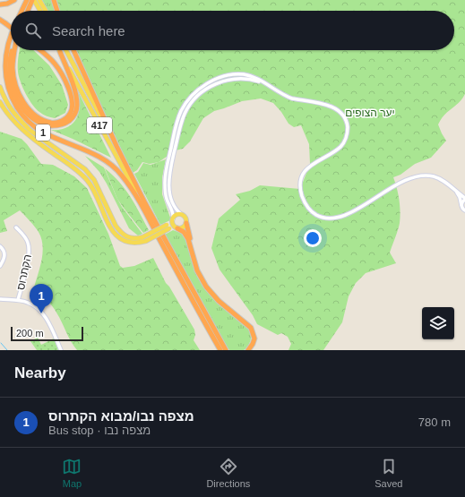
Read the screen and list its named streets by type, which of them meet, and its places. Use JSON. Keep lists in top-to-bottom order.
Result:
{
  "streets": {
    "highway": ["1"],
    "main road": ["417"],
    "street": ["הקתרוס"]
  },
  "crossings": [
    ["417", "1"]
  ],
  "parks": ["יער הצופים"],
  "scale_bar": "200 m",
  "page": {
    "search": "Search here",
    "pins": "1",
    "scale": "200 m",
    "heading": "Nearby",
    "list": [
      {
        "mark": "1",
        "name": "מצפה נבו/מבוא הקתרוס",
        "note": "Bus stop · מצפה נבו",
        "value": "780 m"
      }
    ],
    "nav": ["Map", "Directions", "Saved"]
  }
}
